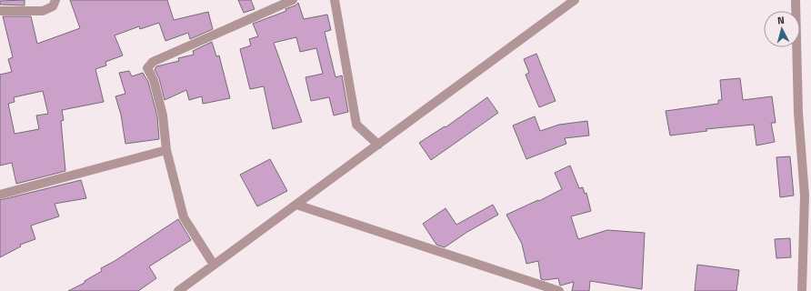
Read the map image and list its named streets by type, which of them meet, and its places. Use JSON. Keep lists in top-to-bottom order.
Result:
{
  "north": "top"
}
